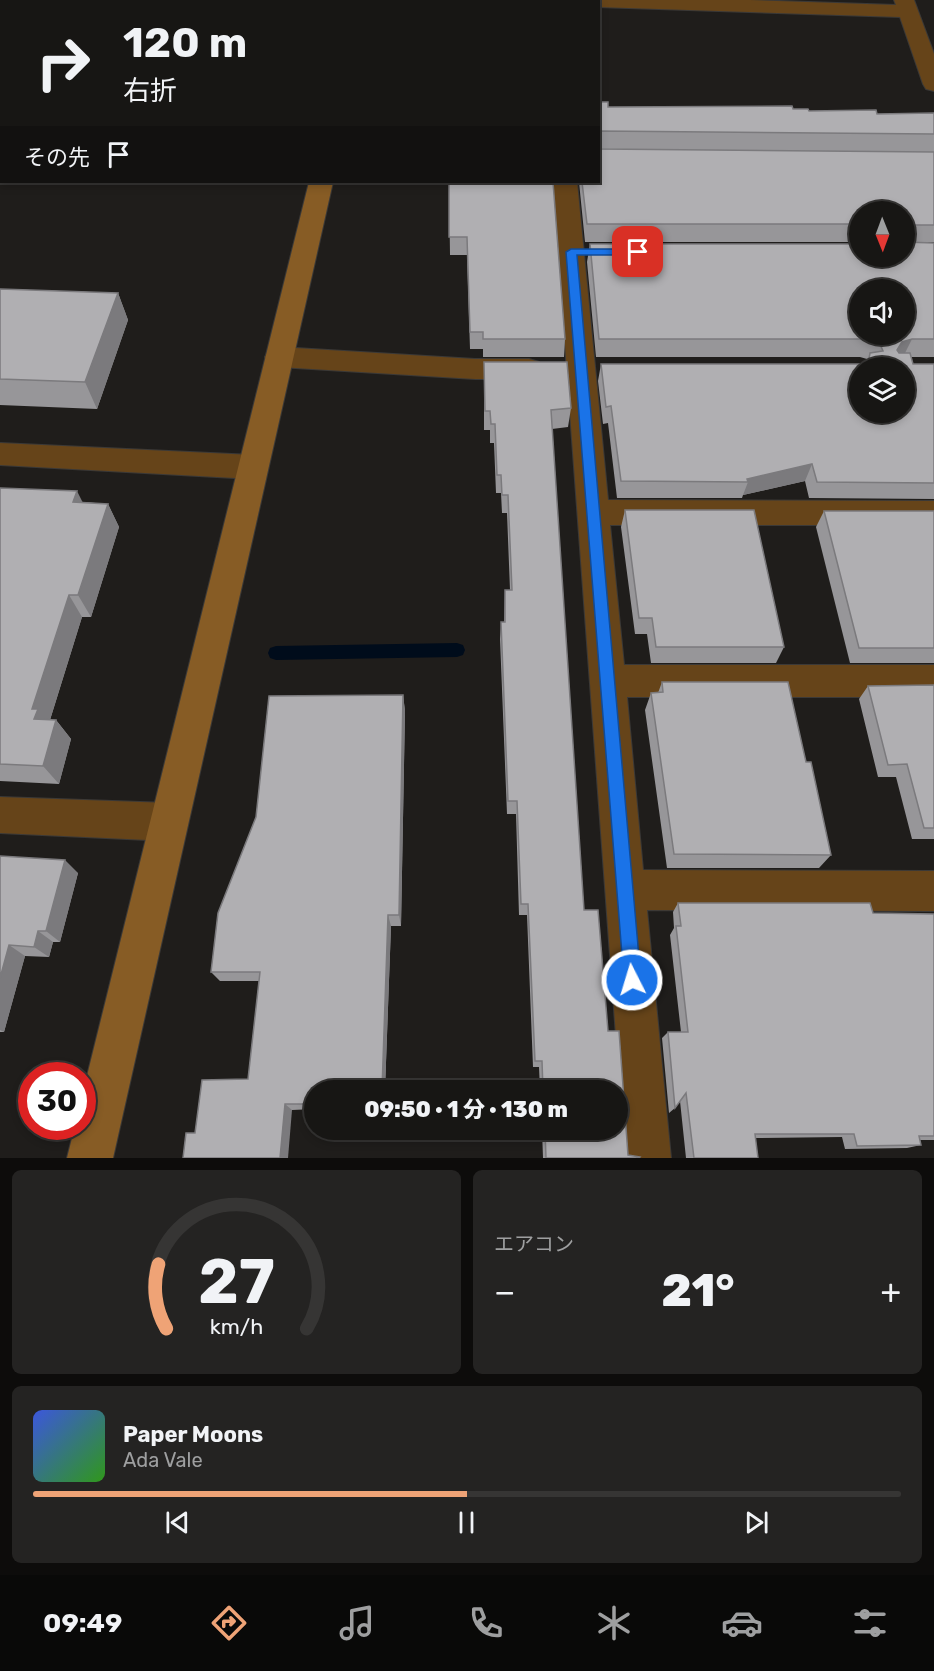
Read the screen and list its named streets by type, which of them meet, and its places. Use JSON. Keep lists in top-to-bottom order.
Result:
{
  "north": "bottom",
  "page": {
    "turn": ["120 m", "右折"],
    "then": "その先",
    "limit": "30",
    "trip": "09:50 · 1 分 · 130 m",
    "tile": "エアコン",
    "heat": ["−", "21°", "+"],
    "song": ["Paper Moons", "Ada Vale"],
    "tabs": "09:49",
    "gauge": ["27", "km/h"]
  }
}
